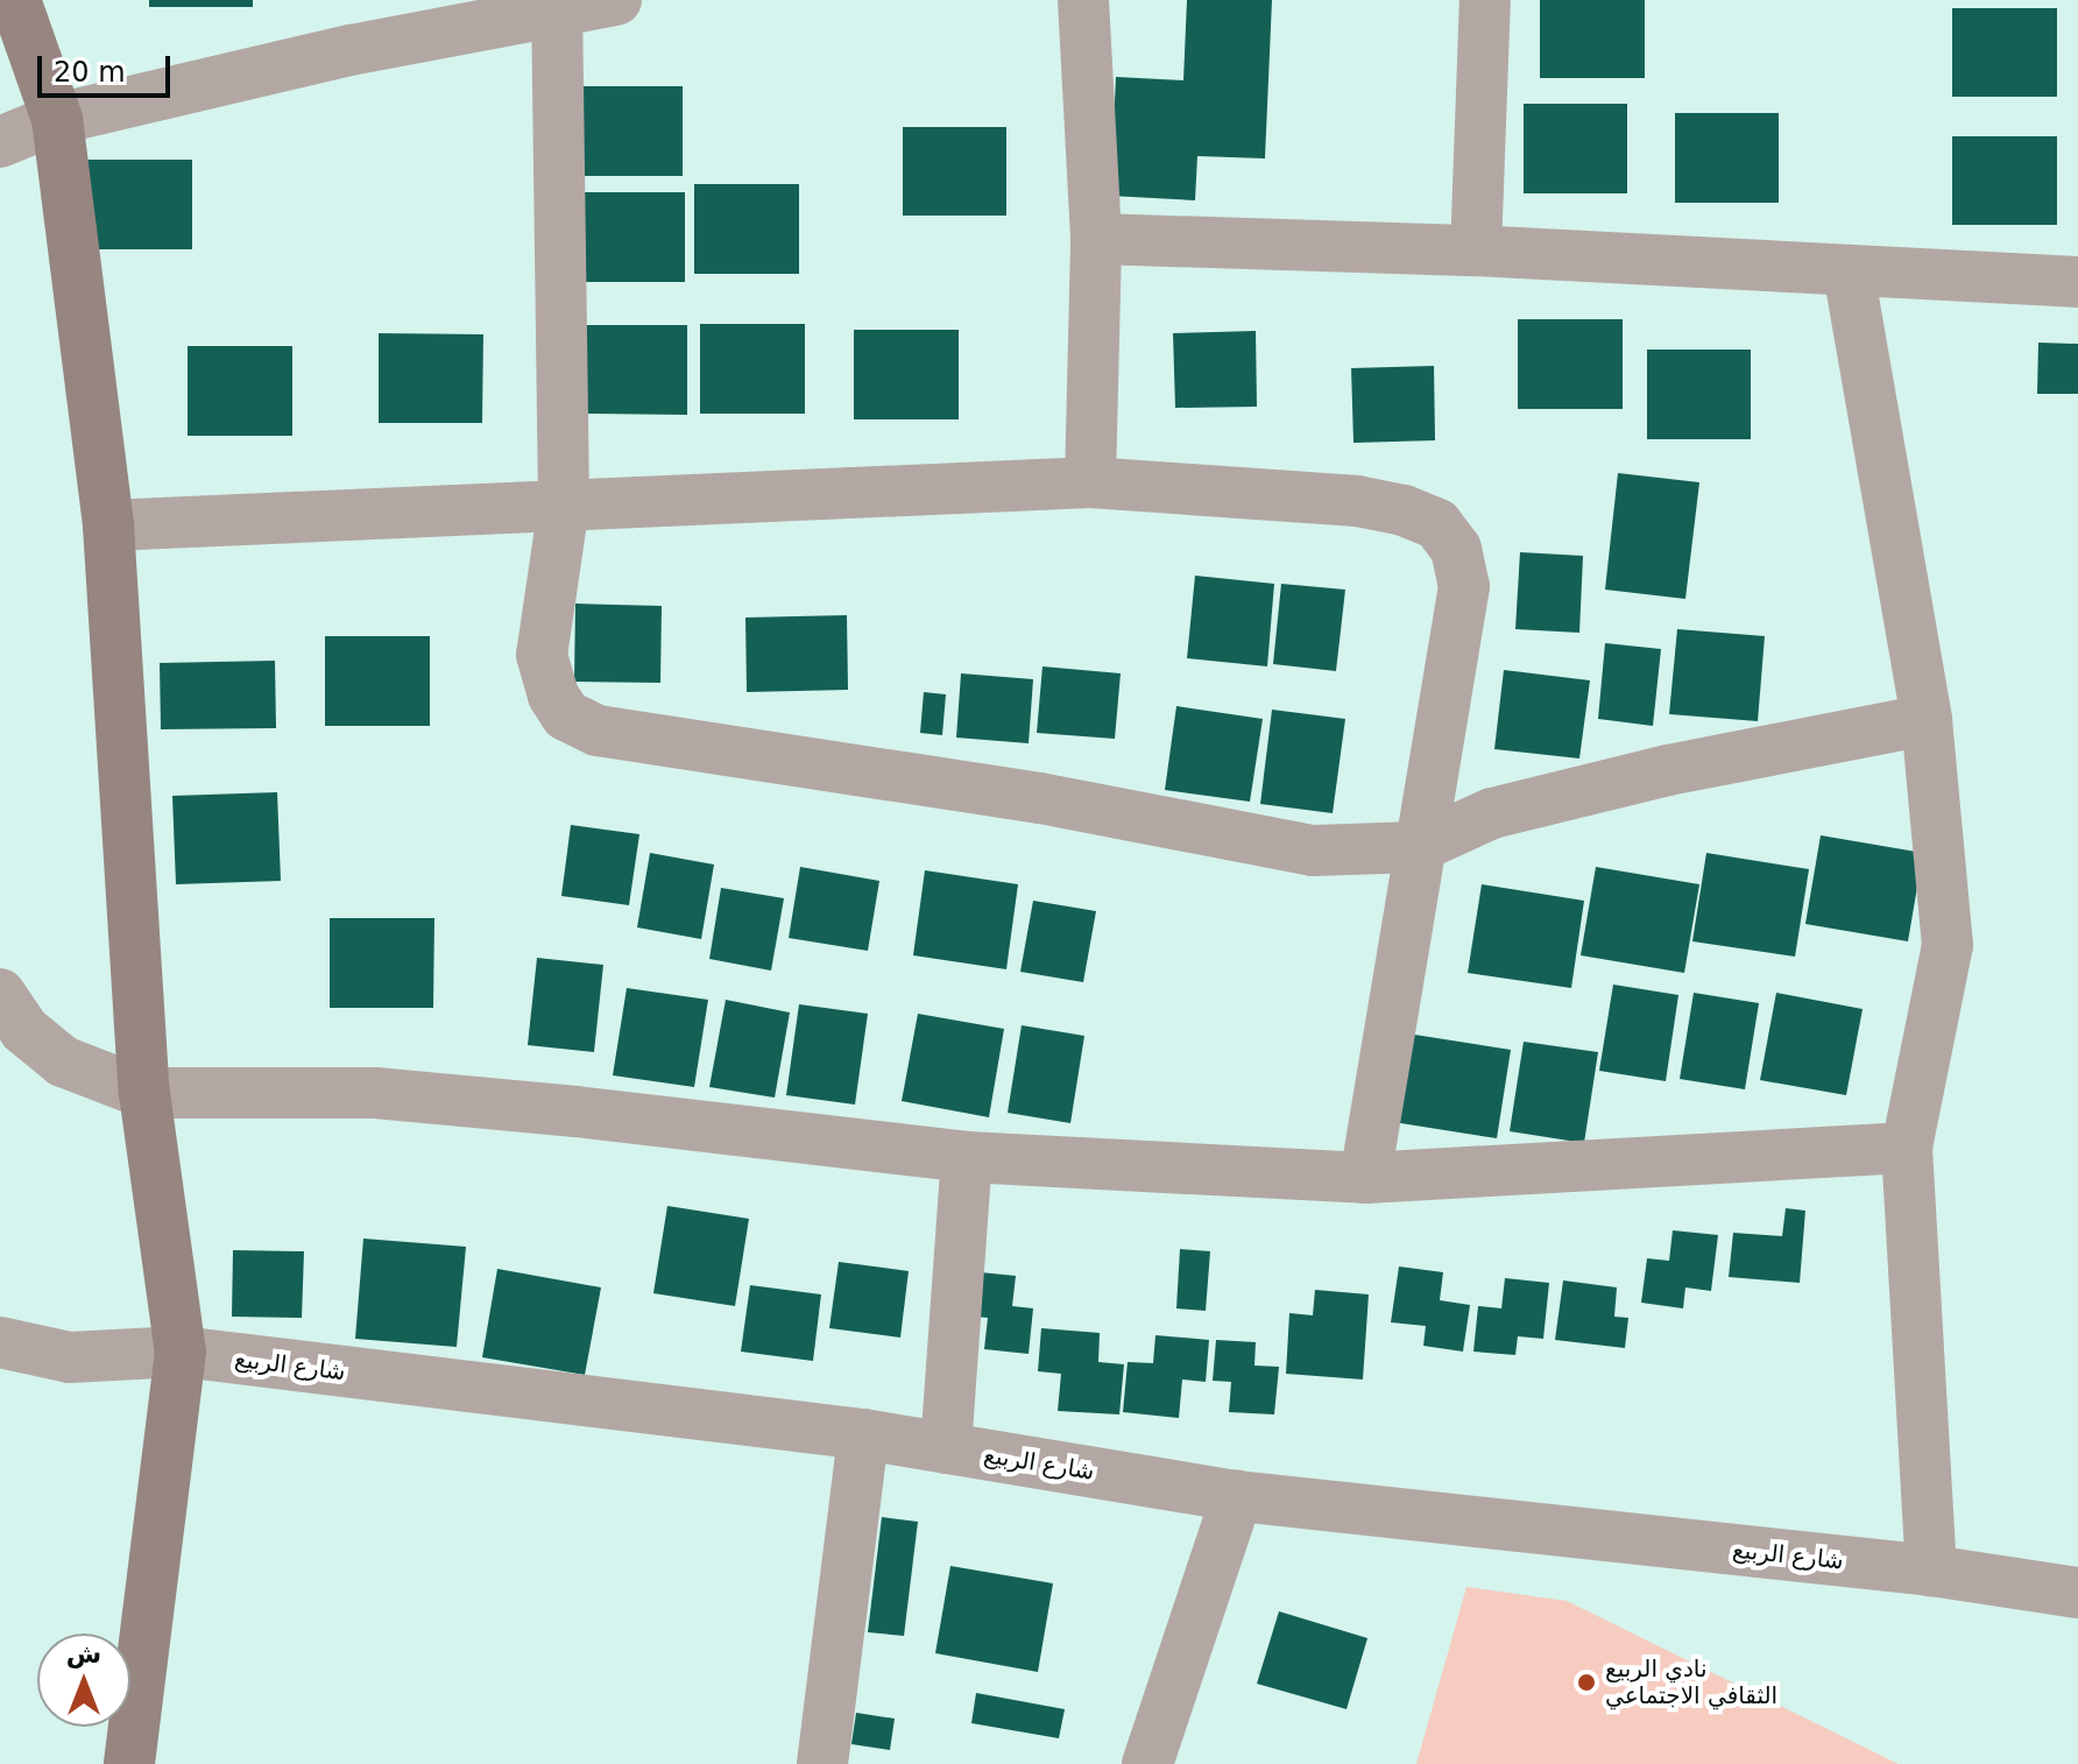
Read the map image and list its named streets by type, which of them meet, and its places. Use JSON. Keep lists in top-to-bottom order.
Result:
{
  "streets": {
    "street": ["شارع الربيع"]
  },
  "places": ["نادي الربيع الثقافي الاجتماعي"],
  "scale_bar": "20 m",
  "north": "top"
}
